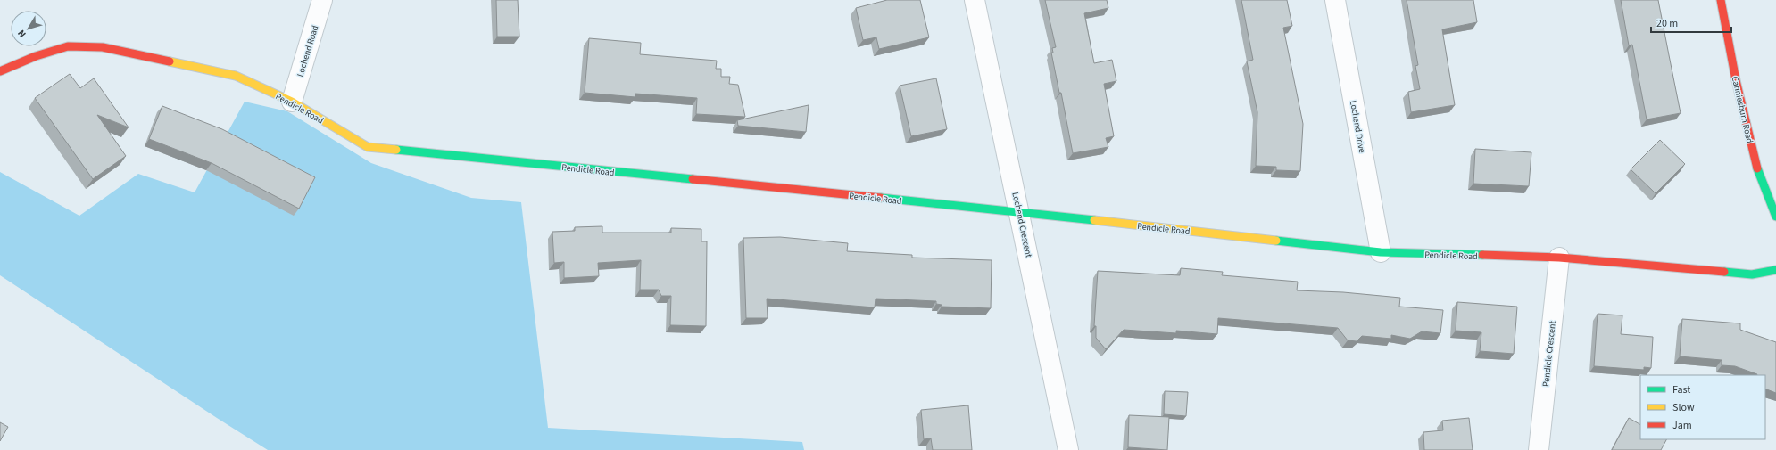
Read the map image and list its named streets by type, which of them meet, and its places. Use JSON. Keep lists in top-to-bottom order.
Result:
{
  "streets": {
    "street": [
      "Lochend Road",
      "Pendicle Road",
      "Canniesburn Road",
      "Lochend Drive",
      "Lochend Crescent",
      "Pendicle Crescent"
    ]
  },
  "crossings": [
    ["Lochend Road", "Pendicle Road"],
    ["Pendicle Road", "Lochend Drive"],
    ["Pendicle Road", "Lochend Crescent"],
    ["Pendicle Road", "Pendicle Crescent"]
  ],
  "legend": ["Fast", "Slow", "Jam"],
  "scale_bar": "20 m",
  "north": "bottom left"
}
